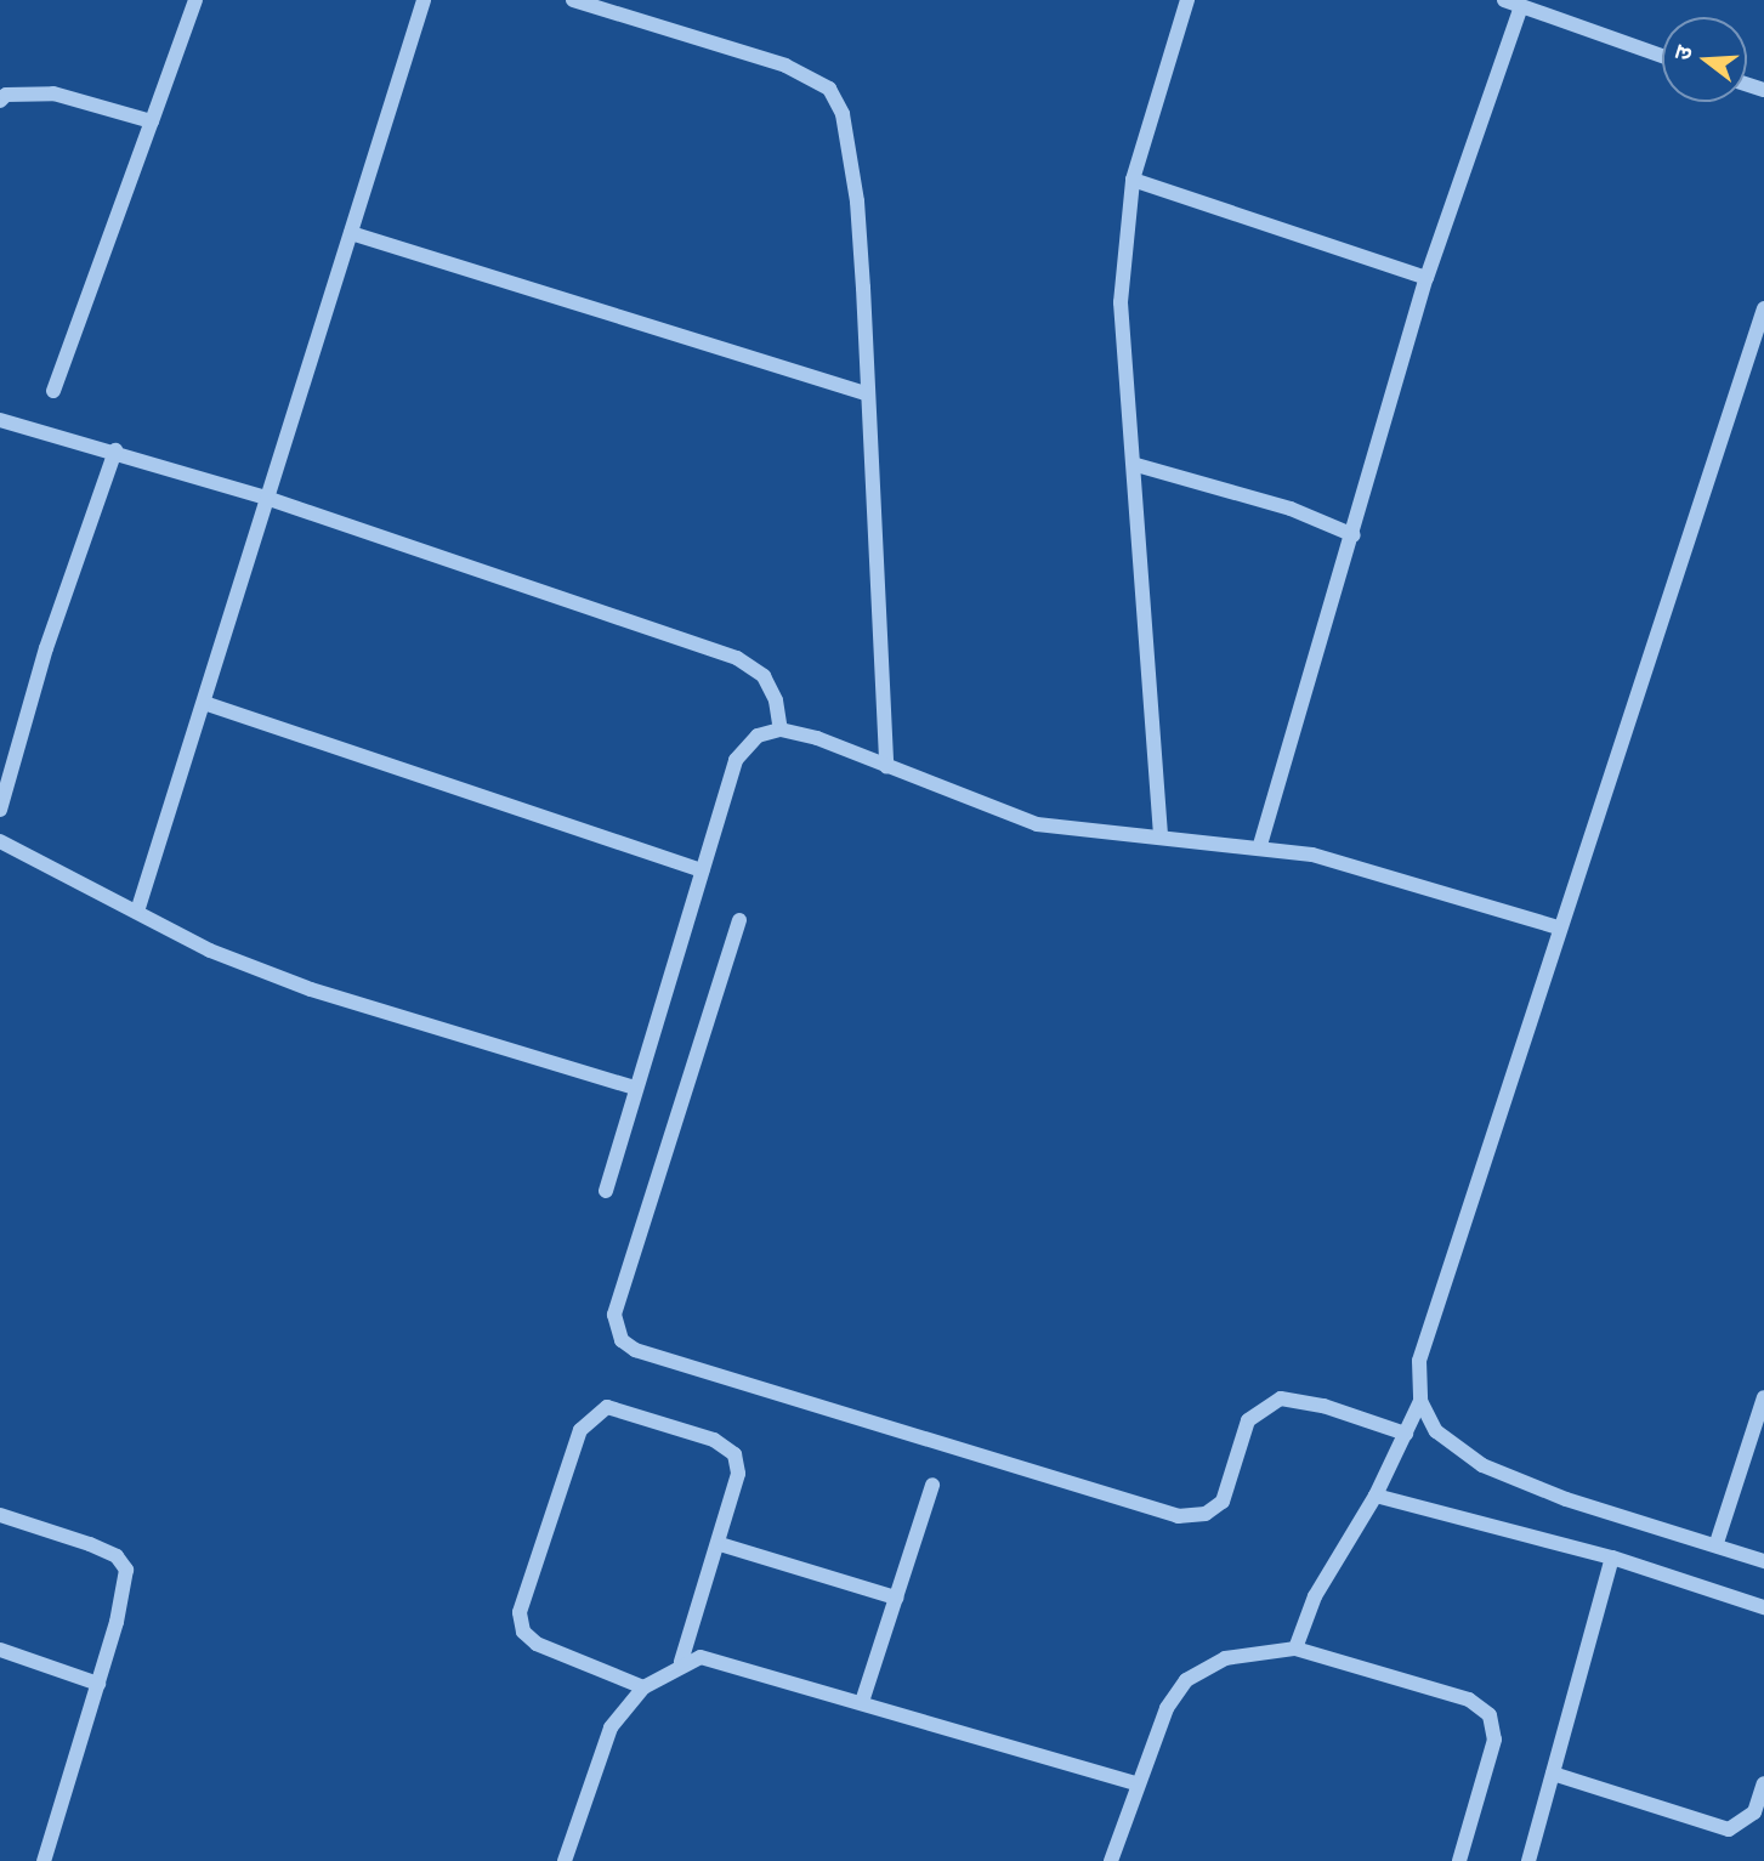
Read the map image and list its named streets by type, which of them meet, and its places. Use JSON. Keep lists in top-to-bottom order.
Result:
{
  "north": "left"
}
